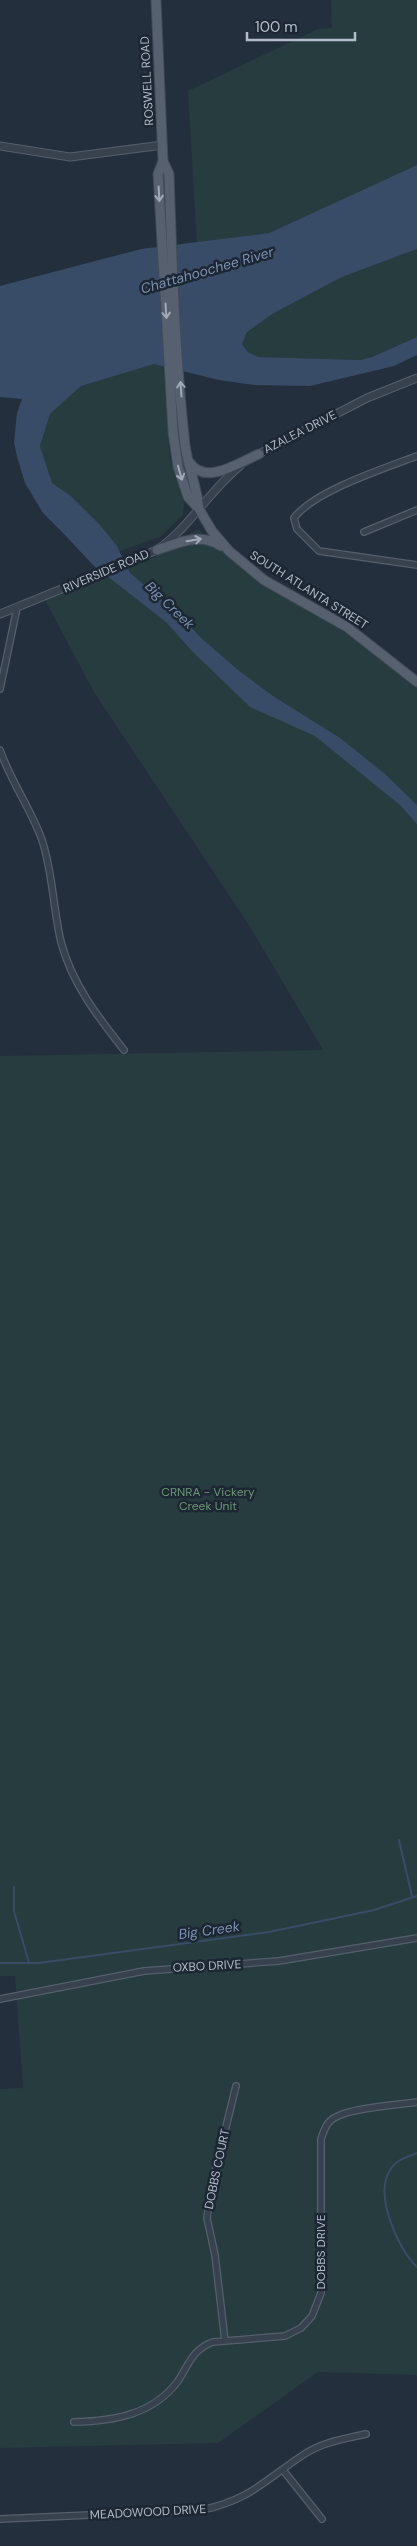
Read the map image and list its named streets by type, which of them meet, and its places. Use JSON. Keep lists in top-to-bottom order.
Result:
{
  "streets": {
    "main road": ["ROSWELL ROAD", "SOUTH ATLANTA STREET"],
    "street": [
      "AZALEA DRIVE",
      "RIVERSIDE ROAD",
      "OXBO DRIVE",
      "DOBBS COURT",
      "DOBBS DRIVE",
      "MEADOWOOD DRIVE"
    ]
  },
  "crossings": [
    ["ROSWELL ROAD", "SOUTH ATLANTA STREET"],
    ["AZALEA DRIVE", "RIVERSIDE ROAD"],
    ["AZALEA DRIVE", "SOUTH ATLANTA STREET"],
    ["RIVERSIDE ROAD", "SOUTH ATLANTA STREET"],
    ["DOBBS COURT", "DOBBS DRIVE"]
  ],
  "water": ["Chattahoochee River", "Big Creek"],
  "parks": ["CRNRA - Vickery Creek Unit"],
  "scale_bar": "100 m"
}
